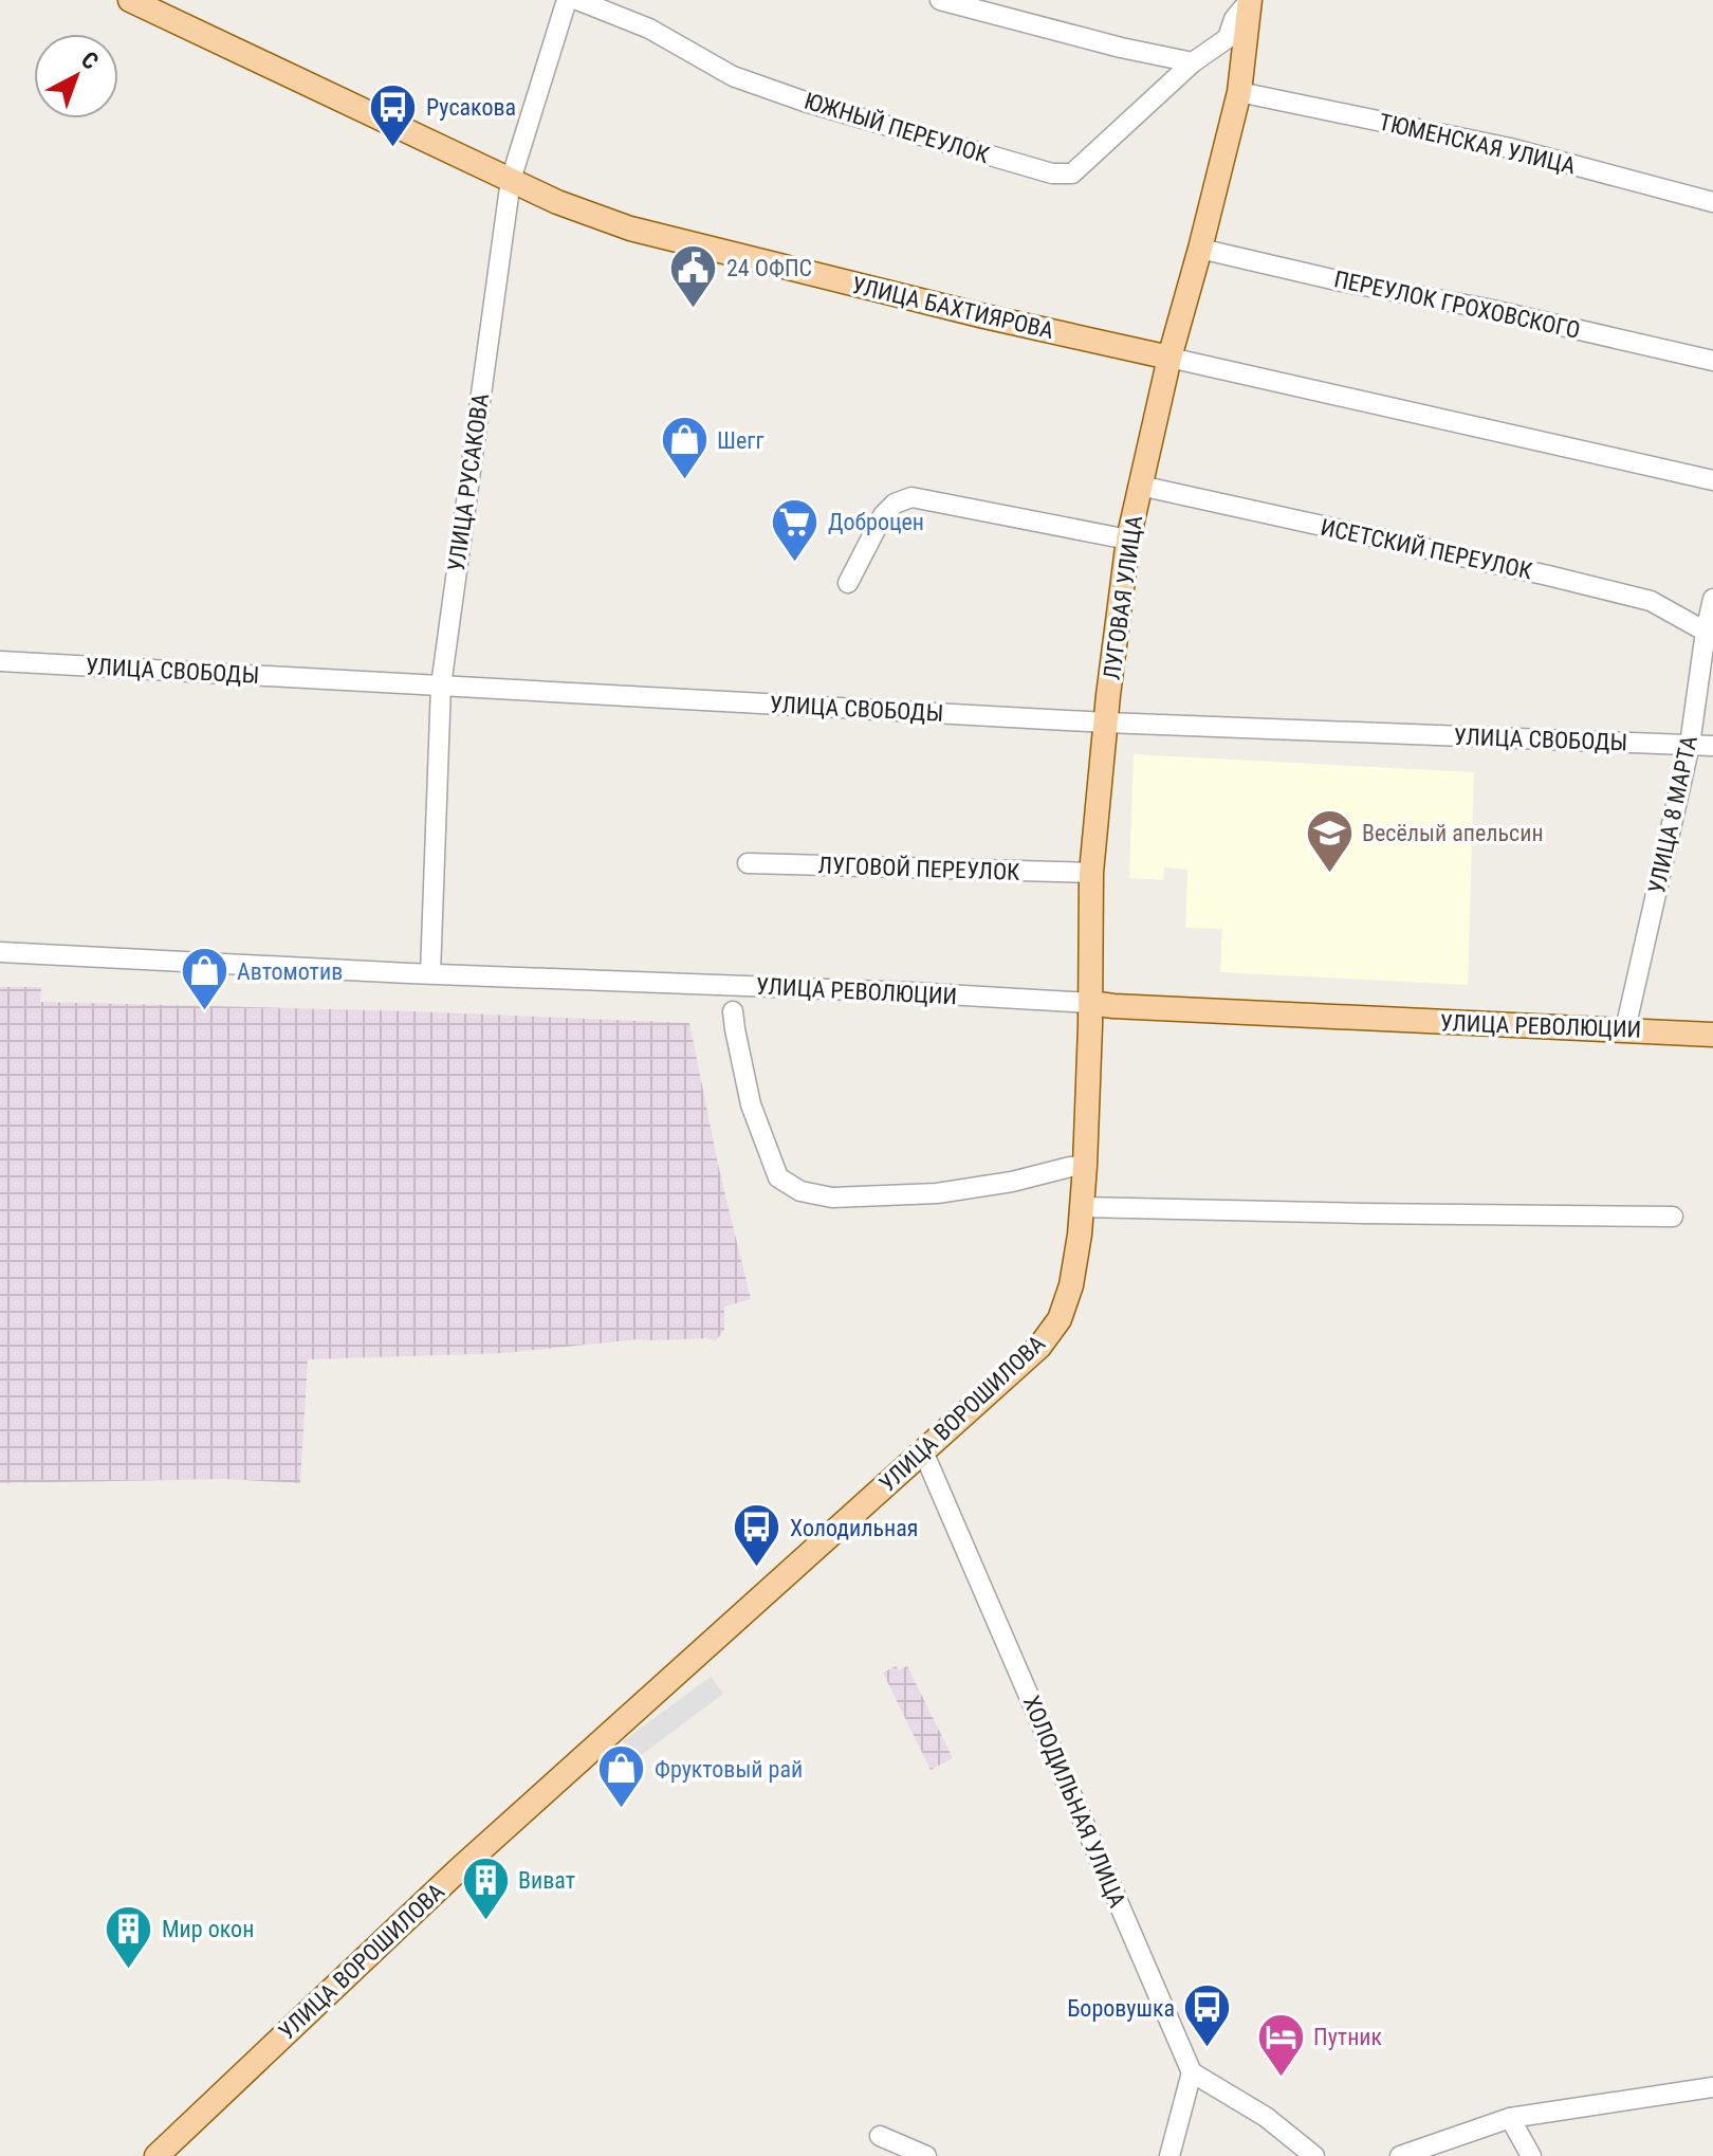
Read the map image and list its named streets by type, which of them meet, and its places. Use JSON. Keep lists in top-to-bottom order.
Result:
{
  "streets": {
    "main road": [
      "УЛИЦА БАХТИЯРОВА",
      "ЛУГОВАЯ УЛИЦА",
      "УЛИЦА РЕВОЛЮЦИИ",
      "УЛИЦА ВОРОШИЛОВА"
    ],
    "street": [
      "ЮЖНЫЙ ПЕРЕУЛОК",
      "ТЮМЕНСКАЯ УЛИЦА",
      "ПЕРЕУЛОК ГРОХОВСКОГО",
      "УЛИЦА РУСАКОВА",
      "ИСЕТСКИЙ ПЕРЕУЛОК",
      "УЛИЦА СВОБОДЫ",
      "УЛИЦА 8 МАРТА",
      "ЛУГОВОЙ ПЕРЕУЛОК",
      "ХОЛОДИЛЬНАЯ УЛИЦА"
    ]
  },
  "crossings": [
    ["ТЮМЕНСКАЯ УЛИЦА", "ЛУГОВАЯ УЛИЦА"],
    ["ПЕРЕУЛОК ГРОХОВСКОГО", "ЛУГОВАЯ УЛИЦА"],
    ["УЛИЦА БАХТИЯРОВА", "УЛИЦА РУСАКОВА"],
    ["УЛИЦА БАХТИЯРОВА", "ЛУГОВАЯ УЛИЦА"],
    ["УЛИЦА РУСАКОВА", "УЛИЦА СВОБОДЫ"],
    ["УЛИЦА РУСАКОВА", "УЛИЦА РЕВОЛЮЦИИ"],
    ["ИСЕТСКИЙ ПЕРЕУЛОК", "ЛУГОВАЯ УЛИЦА"],
    ["ИСЕТСКИЙ ПЕРЕУЛОК", "УЛИЦА 8 МАРТА"],
    ["ЛУГОВАЯ УЛИЦА", "УЛИЦА СВОБОДЫ"],
    ["ЛУГОВАЯ УЛИЦА", "ЛУГОВОЙ ПЕРЕУЛОК"],
    ["ЛУГОВАЯ УЛИЦА", "УЛИЦА РЕВОЛЮЦИИ"],
    ["ЛУГОВАЯ УЛИЦА", "УЛИЦА ВОРОШИЛОВА"],
    ["УЛИЦА СВОБОДЫ", "УЛИЦА 8 МАРТА"],
    ["УЛИЦА 8 МАРТА", "УЛИЦА РЕВОЛЮЦИИ"],
    ["УЛИЦА ВОРОШИЛОВА", "ХОЛОДИЛЬНАЯ УЛИЦА"]
  ],
  "places": {
    "bus stop": ["Русакова", "Холодильная", "Боровушка"],
    "public building": ["24 ОФПС"],
    "shop": ["Шегг", "Автомотив", "Фруктовый рай"],
    "supermarket": ["Доброцен"],
    "school or university": ["Весёлый апельсин"],
    "building": ["Виват", "Мир окон"],
    "hotel": ["Путник"]
  },
  "north": "top right"
}
